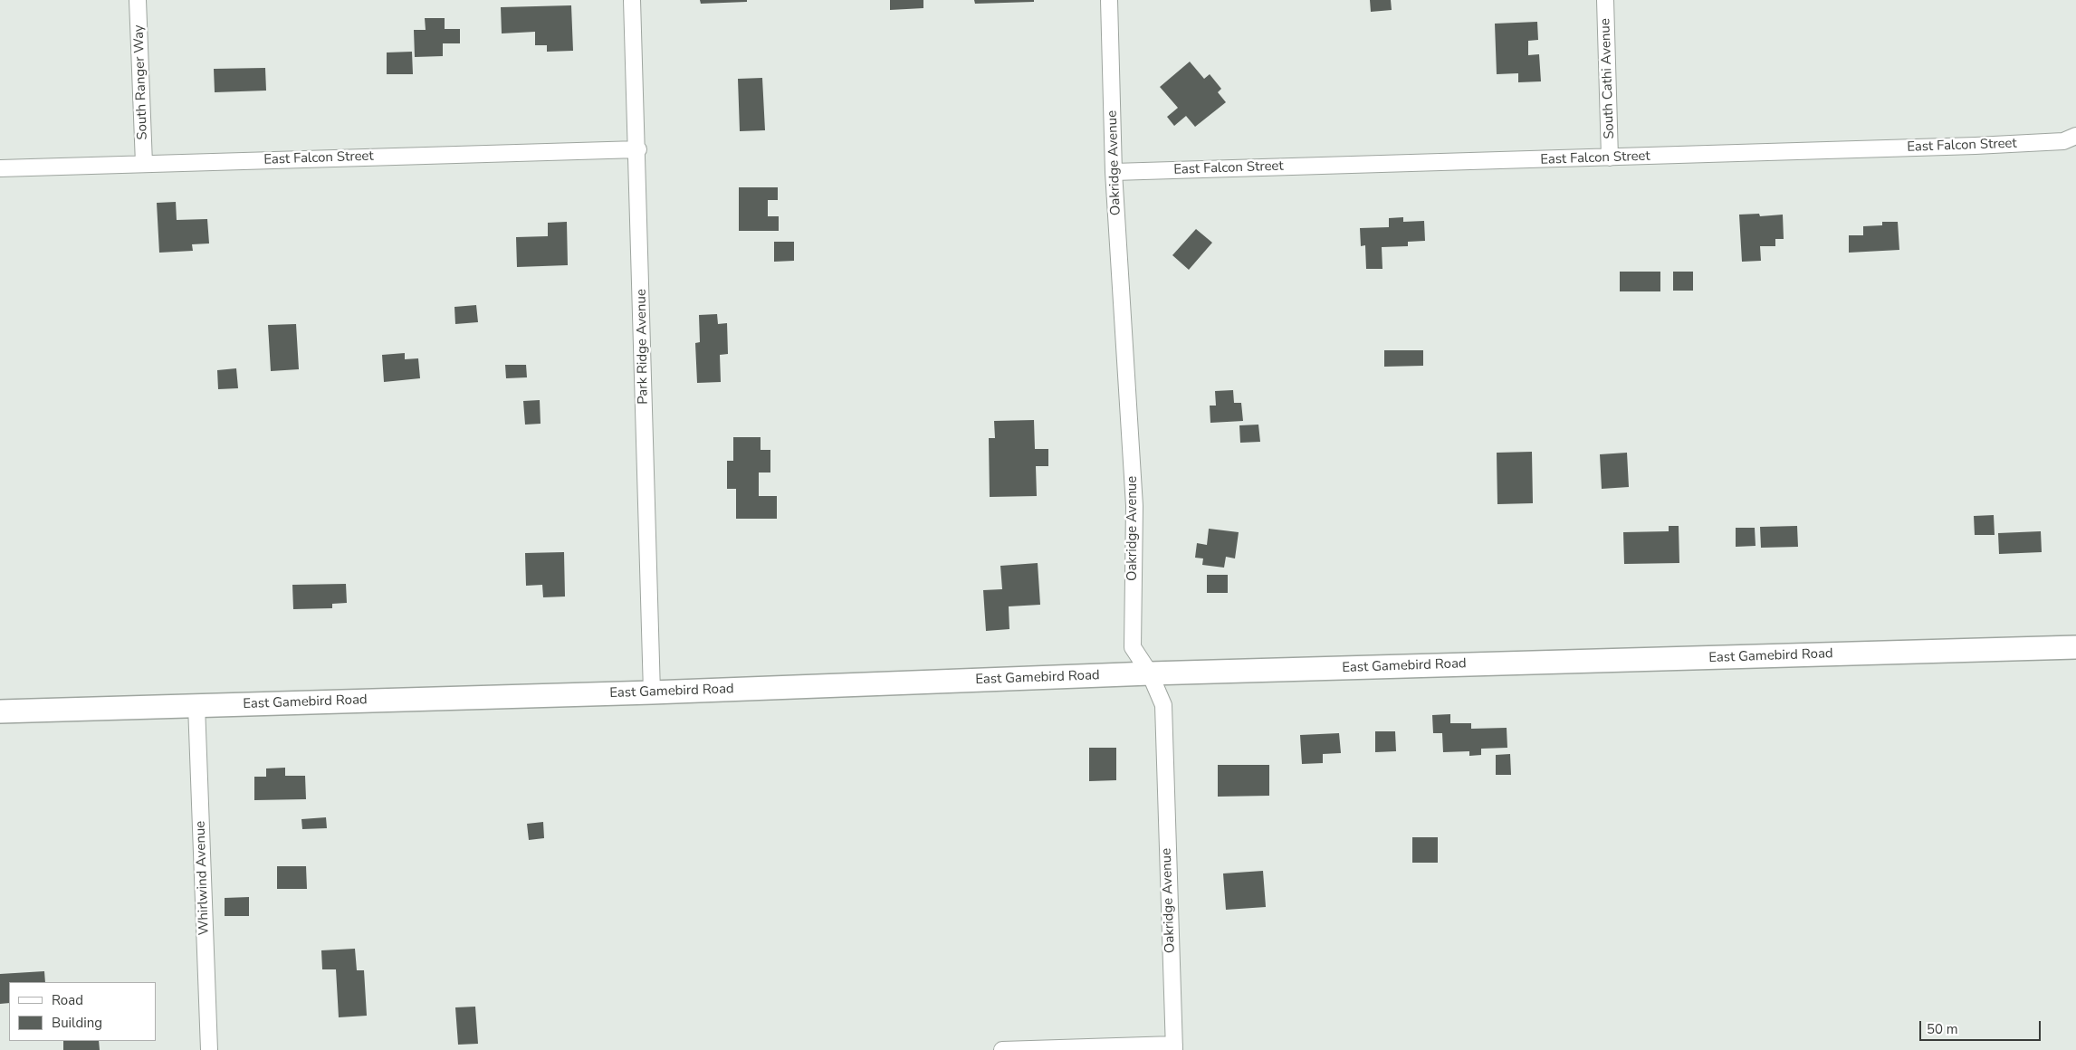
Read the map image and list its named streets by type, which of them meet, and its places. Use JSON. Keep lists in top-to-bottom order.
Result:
{
  "streets": {
    "main road": ["East Gamebird Road"],
    "street": [
      "South Cathi Avenue",
      "South Ranger Way",
      "East Falcon Street",
      "Oakridge Avenue",
      "Park Ridge Avenue",
      "Whirlwind Avenue"
    ]
  },
  "crossings": [
    ["South Cathi Avenue", "East Falcon Street"],
    ["South Ranger Way", "East Falcon Street"],
    ["East Falcon Street", "Oakridge Avenue"],
    ["East Falcon Street", "Park Ridge Avenue"],
    ["Oakridge Avenue", "East Gamebird Road"],
    ["Park Ridge Avenue", "East Gamebird Road"],
    ["East Gamebird Road", "Whirlwind Avenue"]
  ],
  "legend": ["Road", "Building"],
  "scale_bar": "50 m"
}
